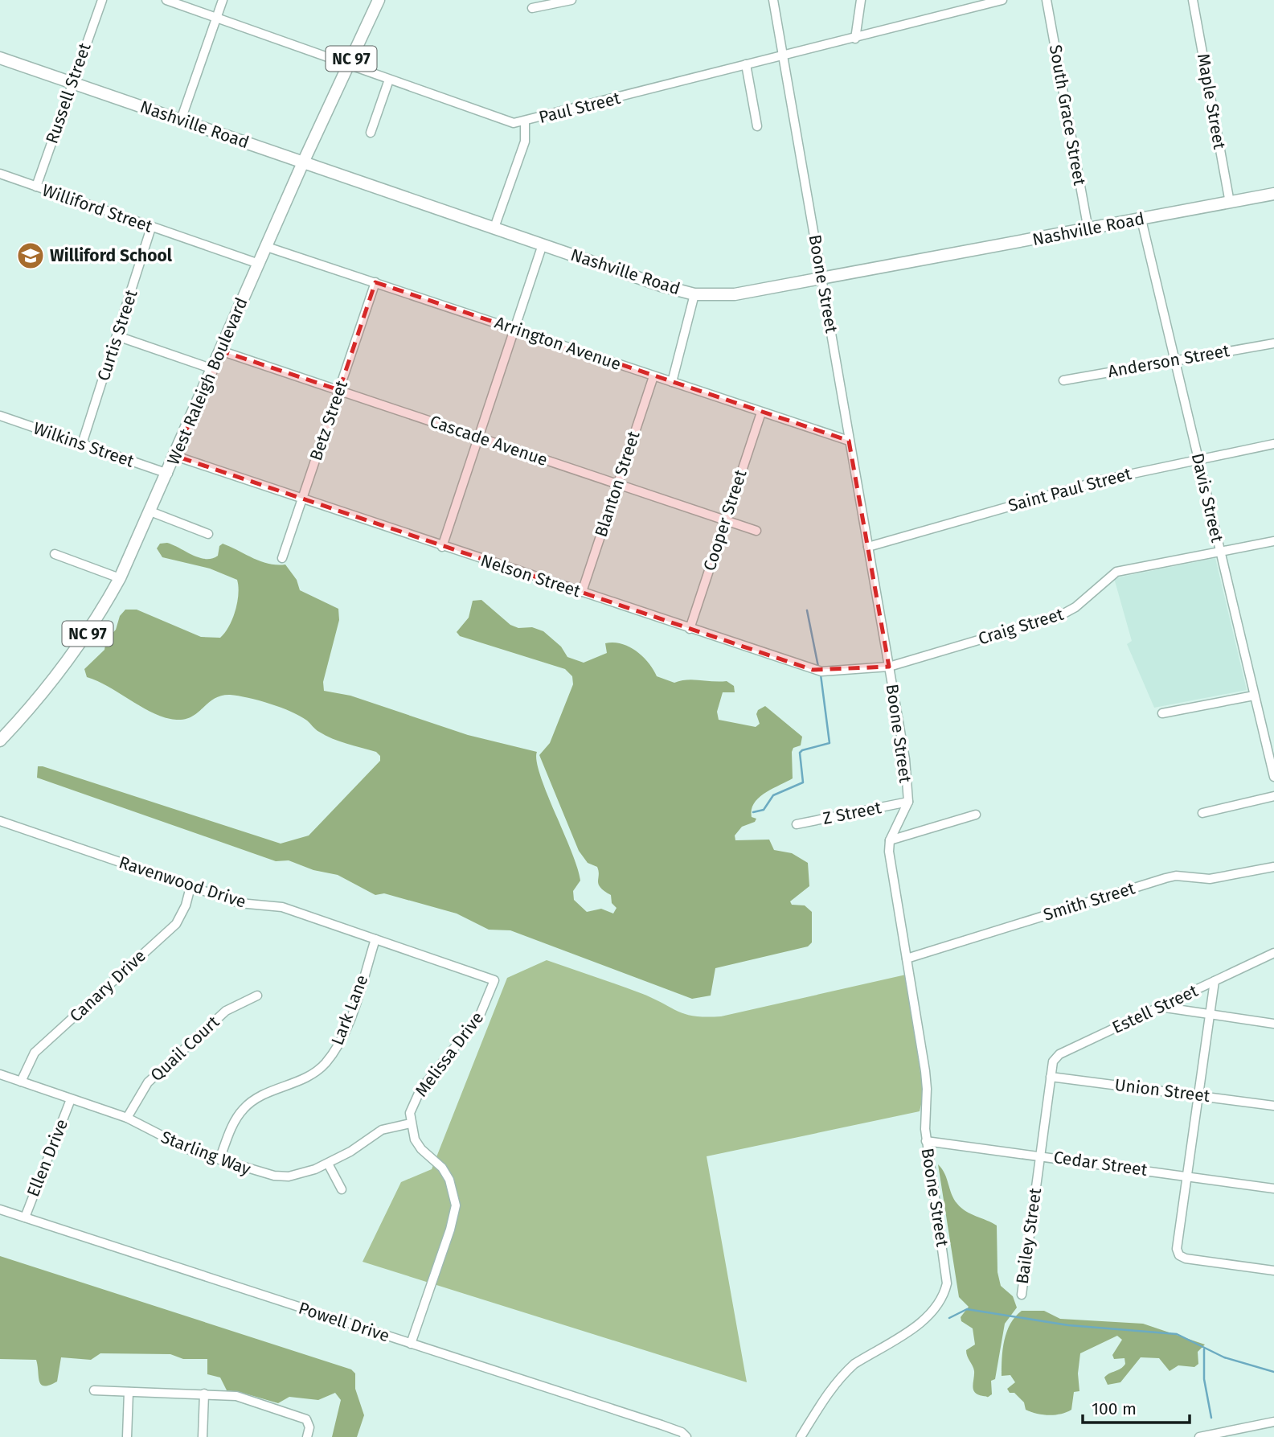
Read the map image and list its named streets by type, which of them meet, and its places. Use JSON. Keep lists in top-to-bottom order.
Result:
{
  "streets": {
    "main road": ["NC 97", "Nashville Road", "West Raleigh Boulevard"],
    "street": [
      "Russell Street",
      "Maple Street",
      "Paul Street",
      "South Grace Street",
      "Williford Street",
      "Boone Street",
      "Curtis Street",
      "Arrington Avenue",
      "Anderson Street",
      "Betz Street",
      "Cascade Avenue",
      "Wilkins Street",
      "Blanton Street",
      "Saint Paul Street",
      "Davis Street",
      "Cooper Street",
      "Nelson Street",
      "Craig Street",
      "Z Street",
      "Ravenwood Drive",
      "Smith Street",
      "Canary Drive",
      "Estell Street",
      "Lark Lane",
      "Quail Court",
      "Melissa Drive",
      "Union Street",
      "Starling Way",
      "Ellen Drive",
      "Cedar Street",
      "Bailey Street",
      "Powell Drive"
    ]
  },
  "crossings": [
    ["Russell Street", "Nashville Road"],
    ["Russell Street", "Williford Street"],
    ["Maple Street", "Nashville Road"],
    ["Paul Street", "Boone Street"],
    ["Paul Street", "West Raleigh Boulevard"],
    ["South Grace Street", "Nashville Road"],
    ["Nashville Road", "Boone Street"],
    ["Nashville Road", "West Raleigh Boulevard"],
    ["Nashville Road", "Davis Street"],
    ["Williford Street", "Curtis Street"],
    ["Williford Street", "West Raleigh Boulevard"],
    ["Boone Street", "Arrington Avenue"],
    ["Boone Street", "Saint Paul Street"],
    ["Boone Street", "Nelson Street"],
    ["Boone Street", "Craig Street"],
    ["Boone Street", "Z Street"],
    ["Boone Street", "Smith Street"],
    ["Boone Street", "Cedar Street"],
    ["Curtis Street", "Wilkins Street"],
    ["Arrington Avenue", "West Raleigh Boulevard"],
    ["Arrington Avenue", "Betz Street"],
    ["Arrington Avenue", "Blanton Street"],
    ["Arrington Avenue", "Cooper Street"],
    ["Anderson Street", "Davis Street"],
    ["West Raleigh Boulevard", "Cascade Avenue"],
    ["West Raleigh Boulevard", "Wilkins Street"],
    ["West Raleigh Boulevard", "Nelson Street"],
    ["Betz Street", "Cascade Avenue"],
    ["Betz Street", "Nelson Street"],
    ["Cascade Avenue", "Blanton Street"],
    ["Cascade Avenue", "Cooper Street"],
    ["Blanton Street", "Nelson Street"],
    ["Saint Paul Street", "Davis Street"],
    ["Davis Street", "Craig Street"],
    ["Cooper Street", "Nelson Street"],
    ["Nelson Street", "Craig Street"],
    ["Ravenwood Drive", "Canary Drive"],
    ["Ravenwood Drive", "Lark Lane"],
    ["Ravenwood Drive", "Melissa Drive"],
    ["Canary Drive", "Starling Way"],
    ["Estell Street", "Union Street"],
    ["Estell Street", "Bailey Street"],
    ["Lark Lane", "Starling Way"],
    ["Quail Court", "Starling Way"],
    ["Melissa Drive", "Starling Way"],
    ["Union Street", "Bailey Street"],
    ["Starling Way", "Ellen Drive"],
    ["Ellen Drive", "Powell Drive"],
    ["Cedar Street", "Bailey Street"]
  ],
  "places": {
    "school or university": ["Williford School"]
  },
  "scale_bar": "100 m"
}
